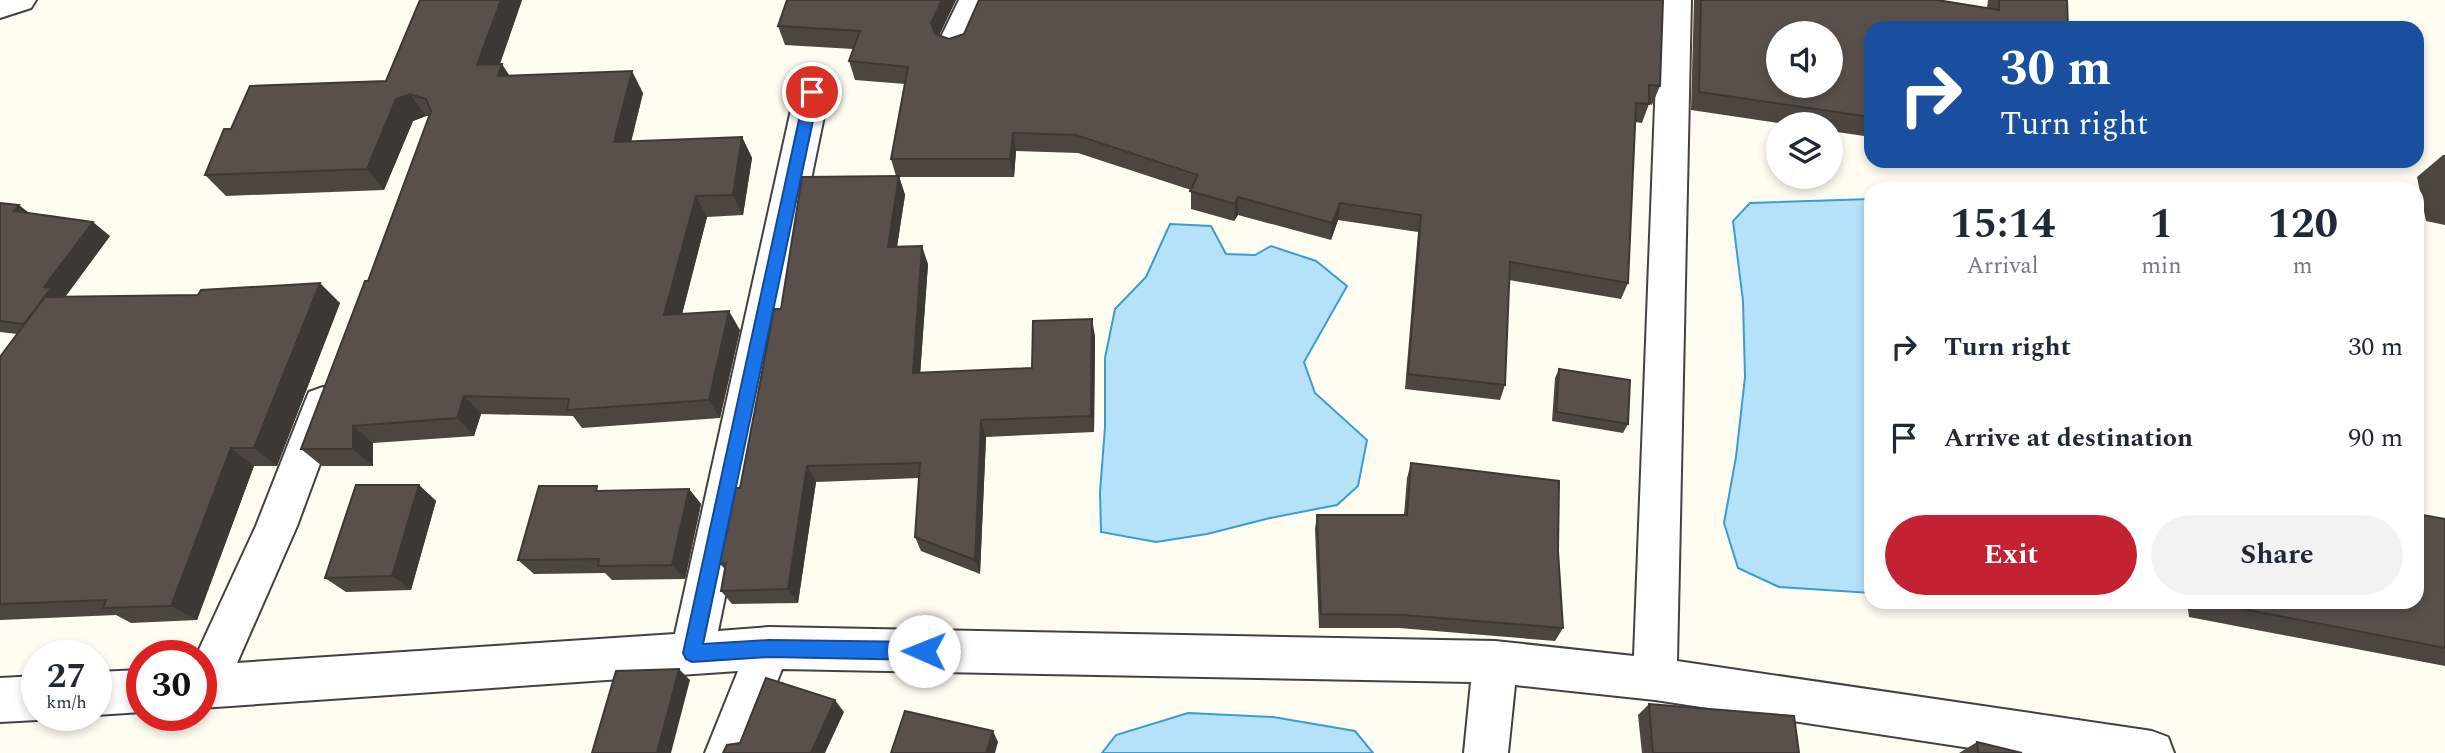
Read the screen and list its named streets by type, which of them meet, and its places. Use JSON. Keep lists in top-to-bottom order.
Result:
{
  "page": {
    "turn": ["30 m", "Turn right"],
    "eta": [
      "15:14",
      "Arrival",
      "1",
      "min",
      "120",
      "m"
    ],
    "list": [
      {
        "name": "Turn right",
        "value": "30 m"
      },
      {
        "name": "Arrive at destination",
        "value": "90 m"
      }
    ],
    "buttons": ["Exit", "Share"],
    "speed": "27 km/h",
    "limit": "30"
  }
}
